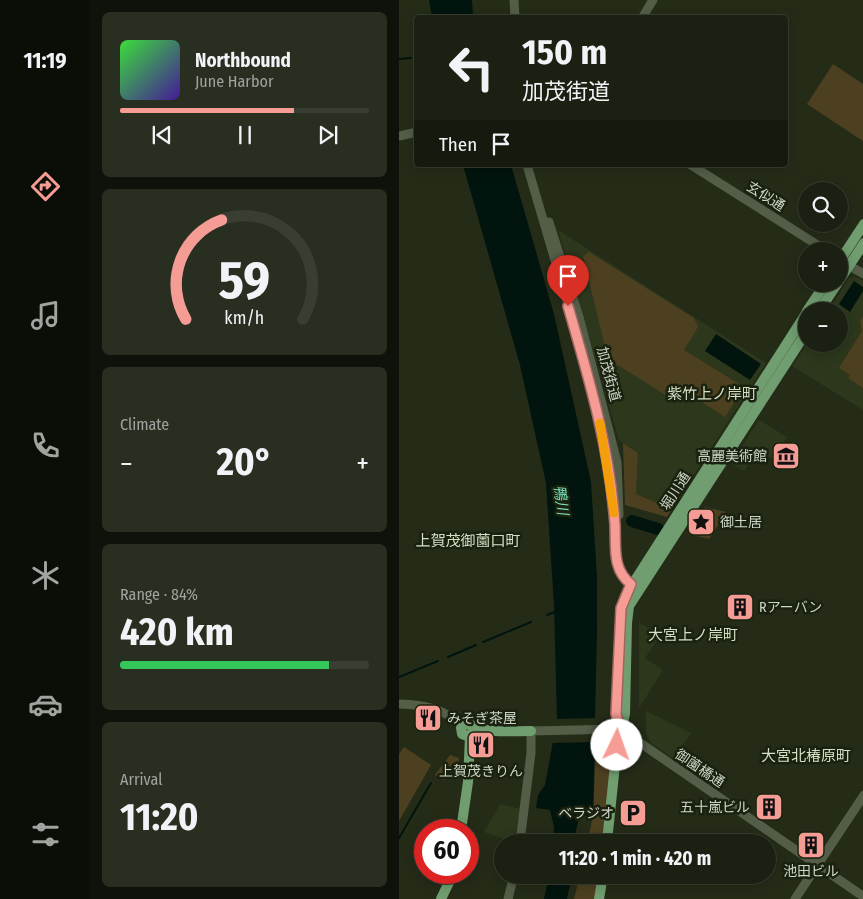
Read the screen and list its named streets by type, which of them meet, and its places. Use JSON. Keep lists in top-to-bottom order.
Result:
{
  "streets": {
    "main road": ["堀川通"],
    "street": ["玄似通", "加茂街道", "御薗橋通"]
  },
  "crossings": [
    ["加茂街道", "堀川通"]
  ],
  "districts": [
    "紫竹上ノ岸町",
    "上賀茂御薗口町",
    "大宮上ノ岸町",
    "大宮北椿原町"
  ],
  "water": ["鴨川"],
  "places": {
    "museum": ["高麗美術館"],
    "place": ["御土居"],
    "building": ["Rアーバン", "五十嵐ビル", "池田ビル"],
    "restaurant": ["みそぎ茶屋", "上賀茂きりん"],
    "parking": ["ベラジオ"]
  },
  "page": {
    "tabs": "11:19",
    "turn": ["150 m", "加茂街道"],
    "song": ["Northbound", "June Harbor"],
    "then": "Then",
    "map_buttons": ["+", "−"],
    "tile": [
      "Climate",
      ["Range · 84%", "420 km"],
      ["Arrival", "11:20"]
    ],
    "heat": ["−", "20°", "+"],
    "limit": "60",
    "trip": "11:20 · 1 min · 420 m",
    "gauge": ["59", "km/h"]
  }
}
